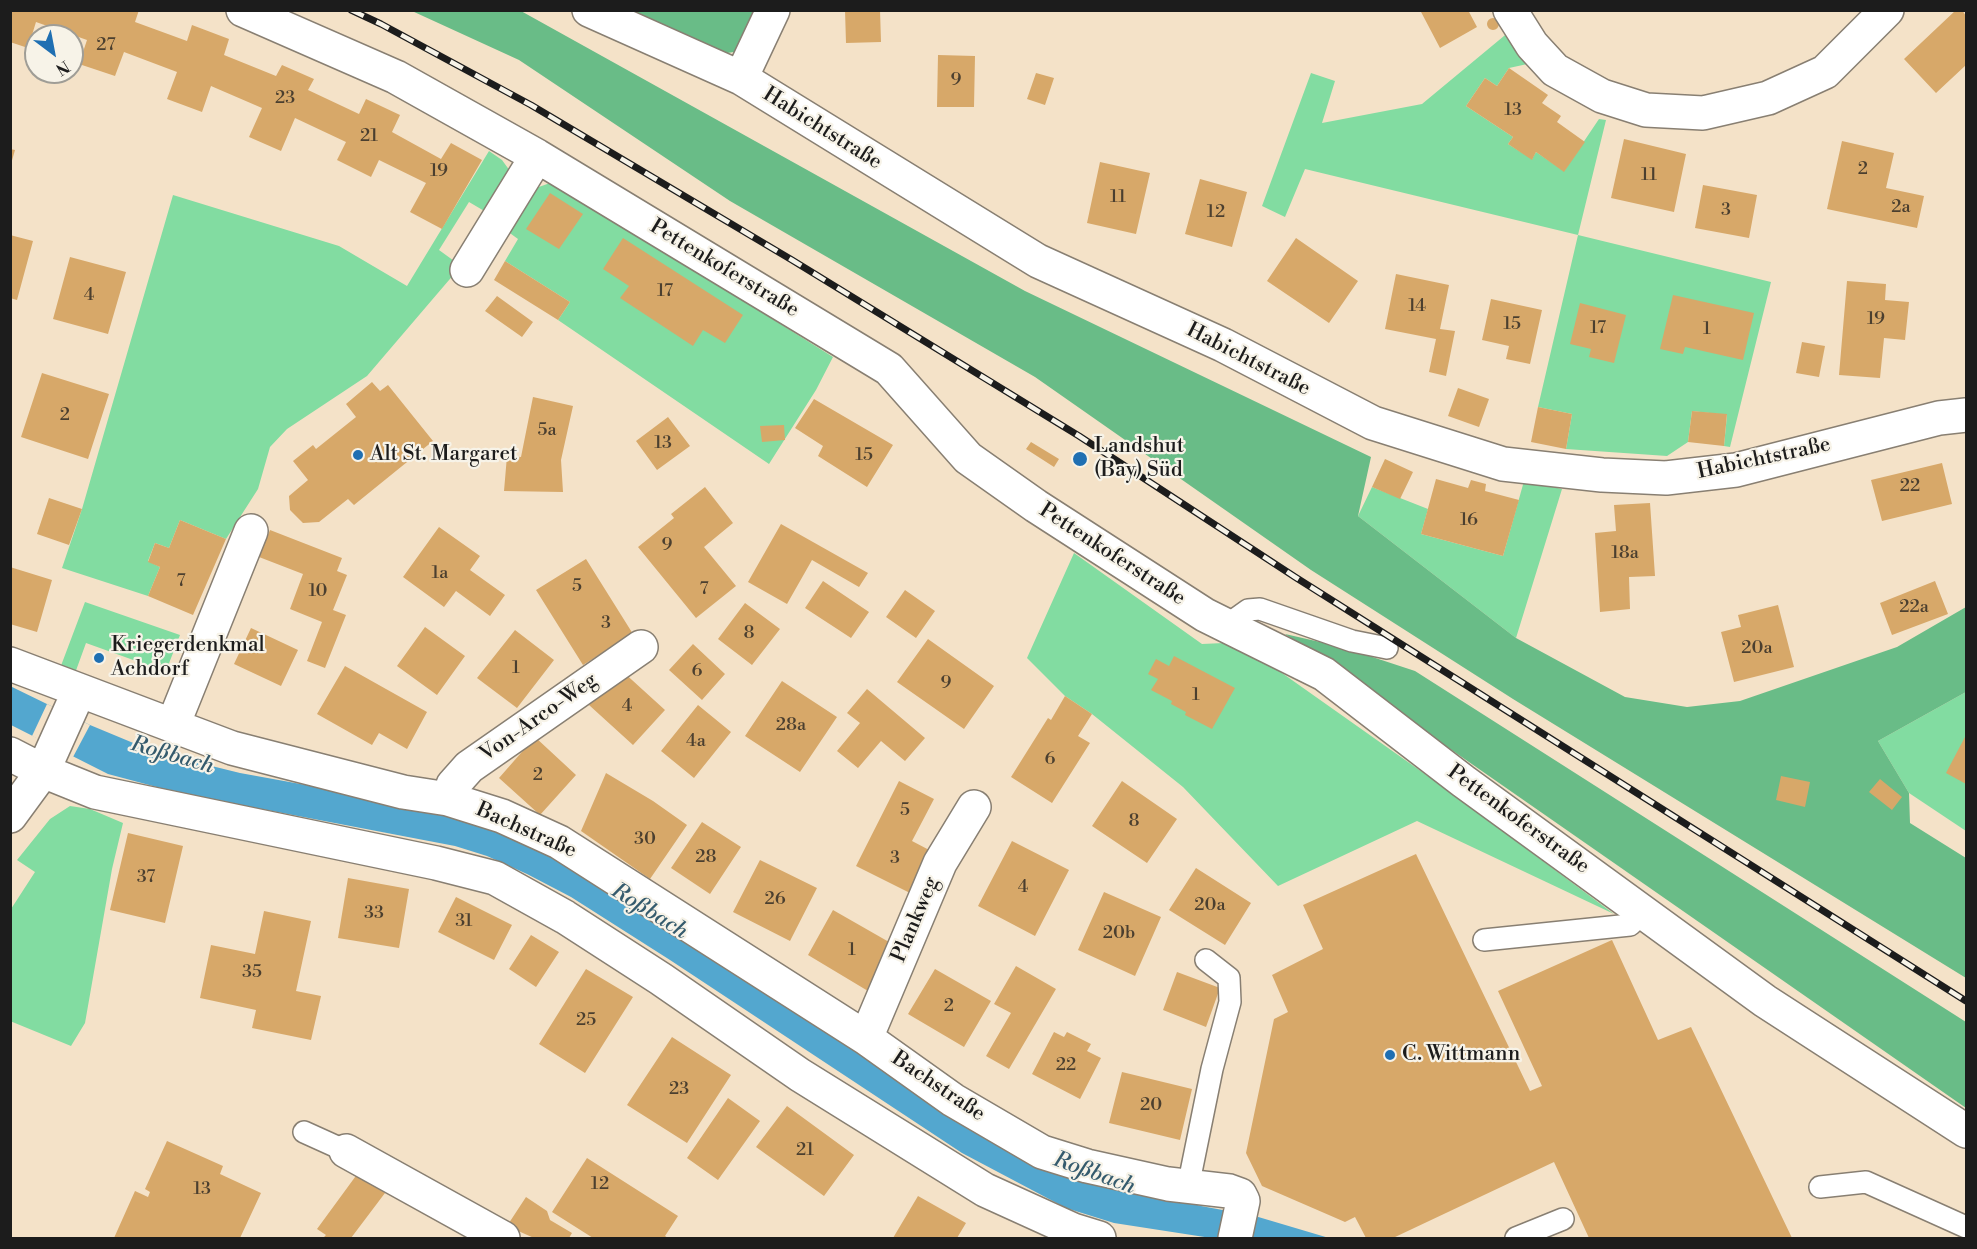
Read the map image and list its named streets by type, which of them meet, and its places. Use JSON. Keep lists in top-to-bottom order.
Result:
{
  "streets": {
    "street": [
      "Habichtstraße",
      "Pettenkoferstraße",
      "Von-Arco-Weg",
      "Bachstraße",
      "Plankweg"
    ]
  },
  "crossings": [
    ["Von-Arco-Weg", "Bachstraße"],
    ["Bachstraße", "Plankweg"]
  ],
  "water": ["Roßbach"],
  "places": [
    "Alt St. Margaret",
    "Landshut (Bay) Süd",
    "Kriegerdenkmal Achdorf",
    "C. Wittmann"
  ],
  "house_numbers": [
    "27",
    "9",
    "23",
    "13",
    "21",
    "2",
    "19",
    "11",
    "11",
    "2a",
    "3",
    "12",
    "17",
    "4",
    "14",
    "19",
    "15",
    "17",
    "1",
    "2",
    "5a",
    "13",
    "15",
    "22",
    "16",
    "9",
    "18a",
    "1a",
    "7",
    "5",
    "7",
    "10",
    "22a",
    "3",
    "8",
    "20a",
    "1",
    "6",
    "9",
    "1",
    "4",
    "28a",
    "4a",
    "6",
    "2",
    "5",
    "8",
    "30",
    "28",
    "3",
    "37",
    "4",
    "26",
    "20a",
    "33",
    "31",
    "20b",
    "1",
    "35",
    "2",
    "25",
    "22",
    "23",
    "20",
    "21",
    "12",
    "13"
  ],
  "north": "bottom right"
}
